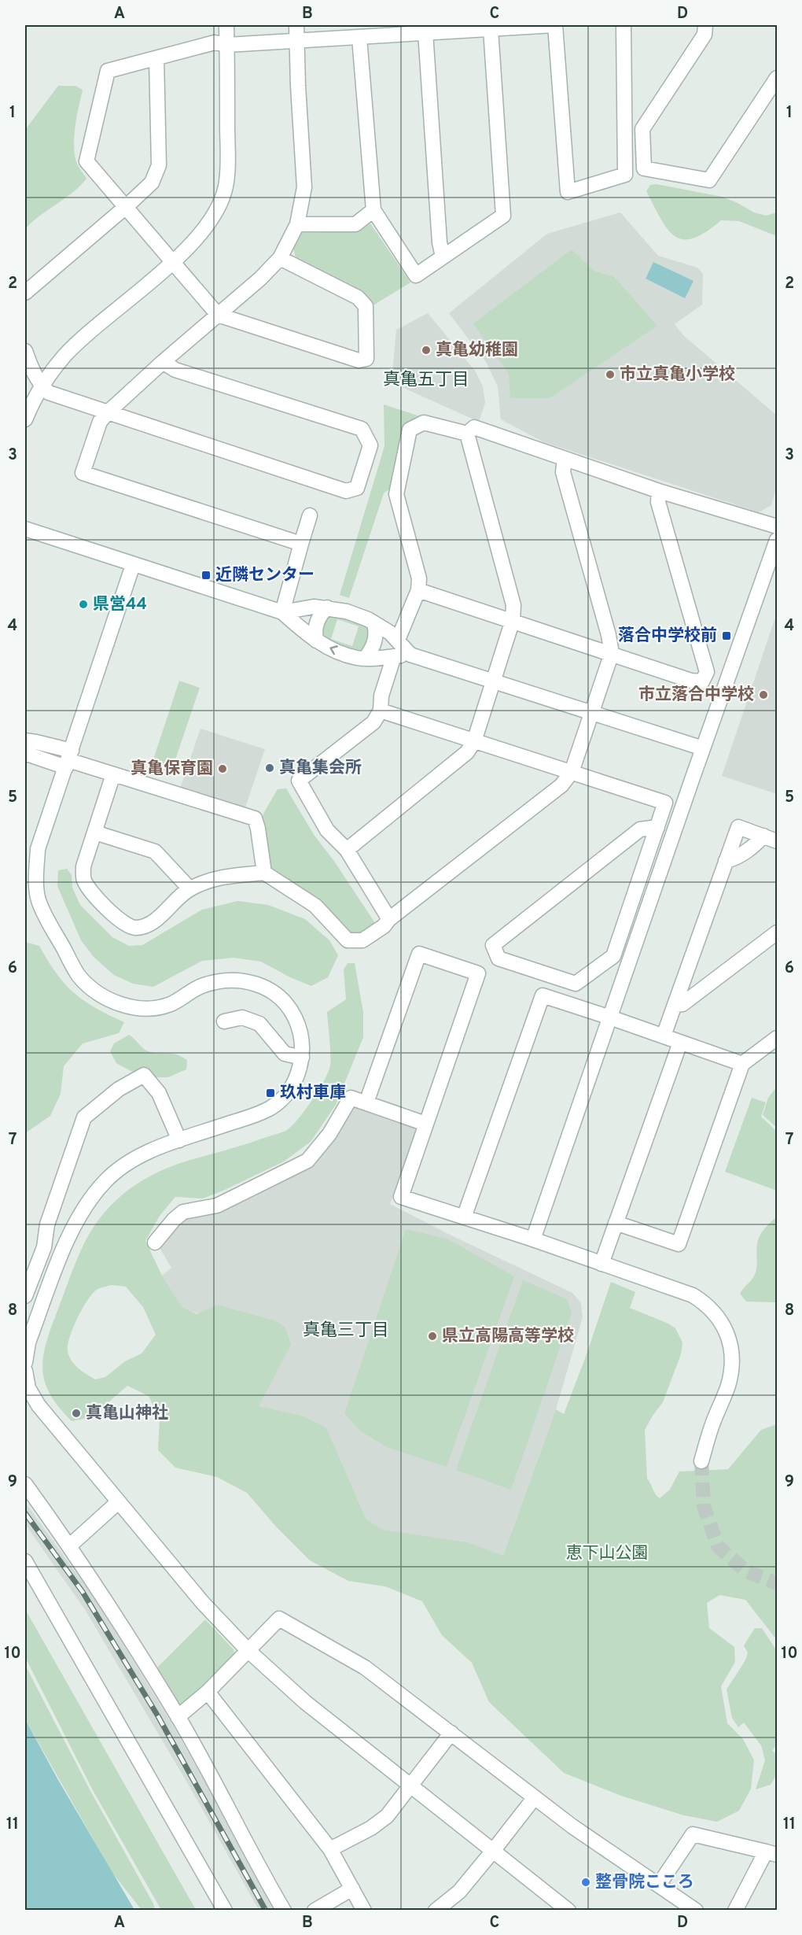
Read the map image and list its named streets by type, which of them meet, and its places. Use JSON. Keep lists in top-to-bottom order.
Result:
{
  "districts": ["真亀五丁目", "真亀三丁目"],
  "parks": ["恵下山公園"],
  "places": {
    "other": [
      "真亀幼稚園",
      "市立真亀小学校",
      "県営44",
      "市立落合中学校",
      "真亀集会所",
      "真亀保育園",
      "県立高陽高等学校",
      "真亀山神社",
      "整骨院こころ"
    ],
    "transit": ["近隣センター", "落合中学校前", "玖村車庫"]
  },
  "grid": {
    "columns": [
      "A",
      "B",
      "C",
      "D"
    ],
    "rows": [
      "1",
      "2",
      "3",
      "4",
      "5",
      "6",
      "7",
      "8",
      "9",
      "10",
      "11"
    ]
  }
}
